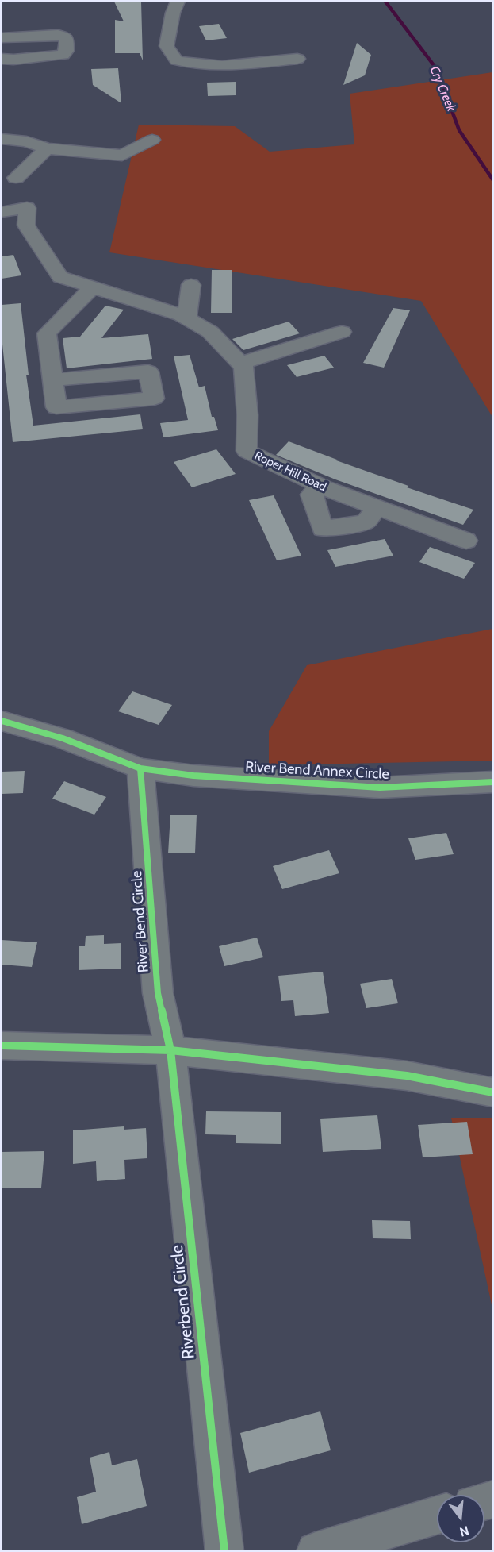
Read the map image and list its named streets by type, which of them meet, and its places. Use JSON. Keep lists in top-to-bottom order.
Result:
{
  "streets": {
    "street": [
      "Roper Hill Road",
      "River Bend Annex Circle",
      "River Bend Circle",
      "Riverbend Circle"
    ]
  },
  "crossings": [
    ["River Bend Annex Circle", "River Bend Circle"],
    ["River Bend Circle", "Riverbend Circle"]
  ],
  "water": ["Cry Creek"],
  "north": "bottom"
}
